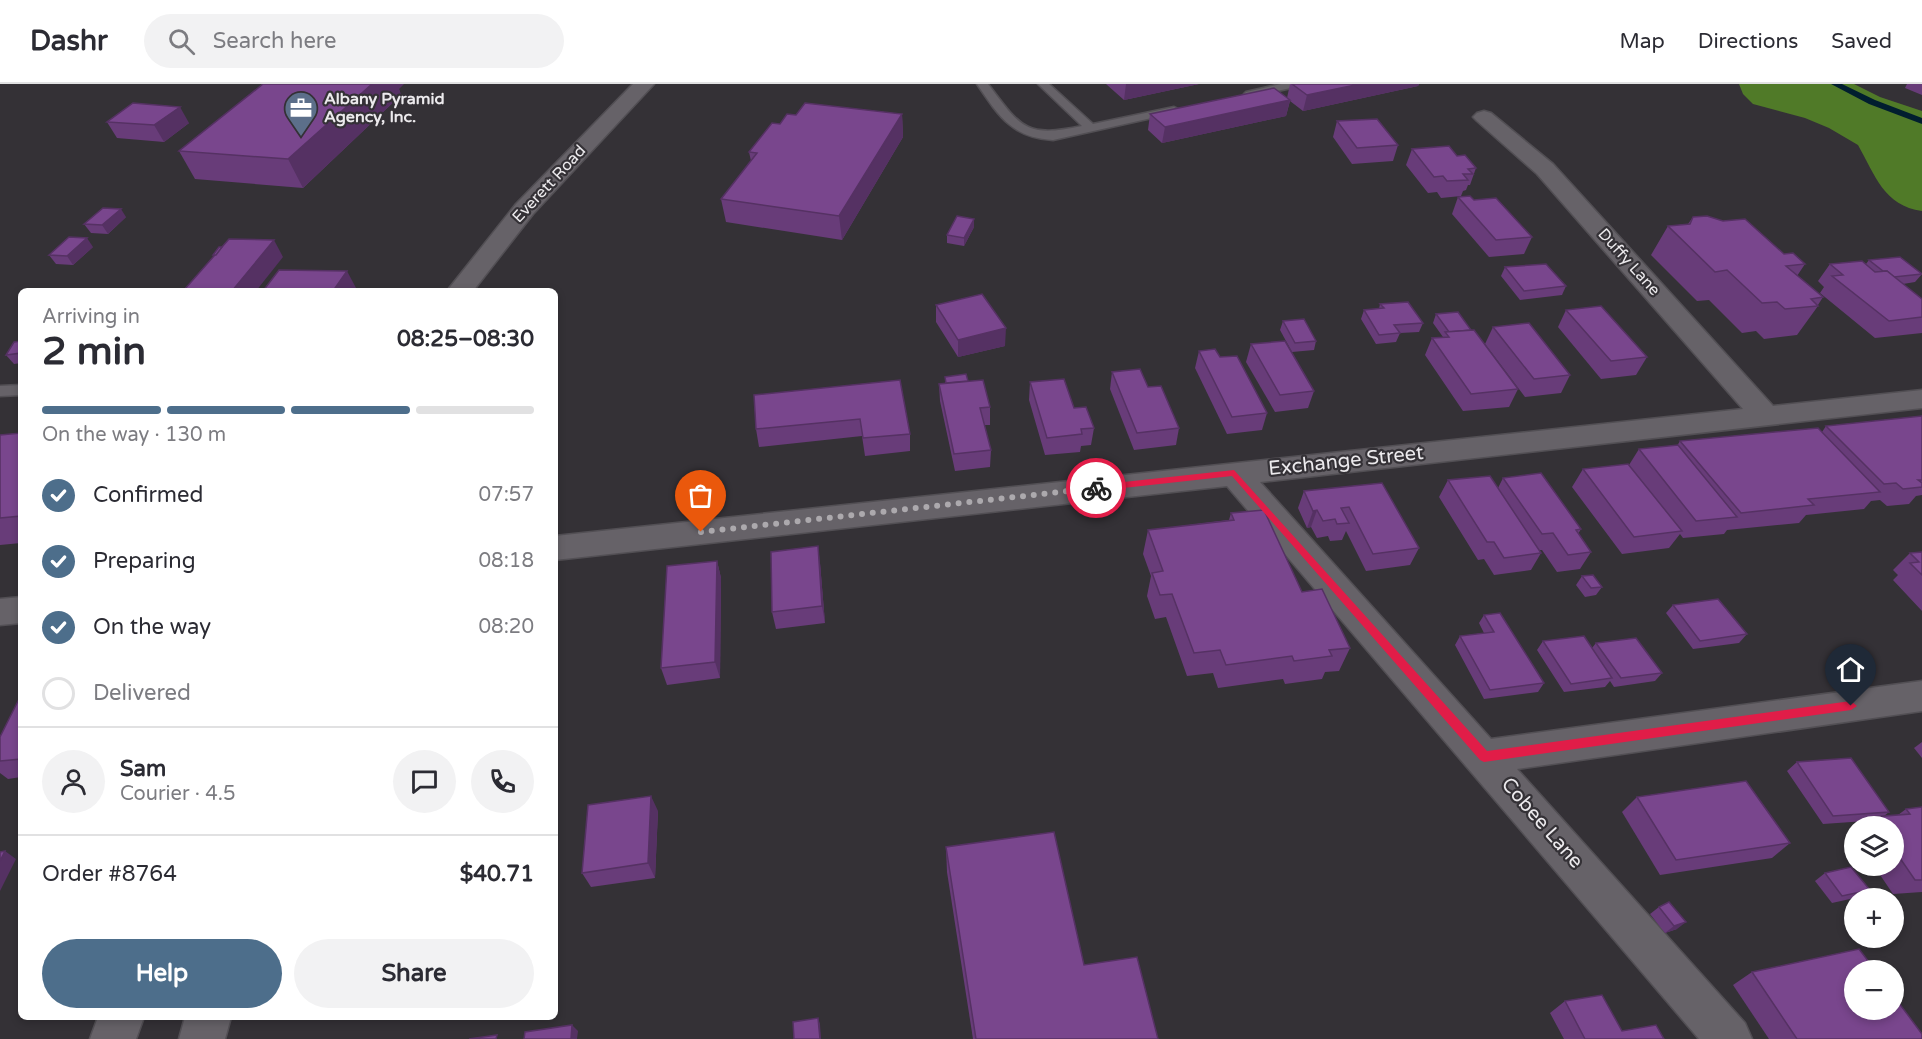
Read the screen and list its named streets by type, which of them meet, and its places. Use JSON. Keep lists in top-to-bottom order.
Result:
{
  "streets": {
    "street": [
      "Everett Road",
      "Duffy Lane",
      "Exchange Street",
      "Cobee Lane"
    ]
  },
  "crossings": [
    ["Duffy Lane", "Exchange Street"],
    ["Exchange Street", "Cobee Lane"]
  ],
  "places": {
    "office": ["Albany Pyramid Agency, Inc."]
  },
  "page": {
    "header": "Dashr",
    "search": "Search here",
    "nav": ["Map", "Directions", "Saved"],
    "heading": ["2 min", "Arriving in", "08:25–08:30"],
    "panel": [
      "Sam",
      "Courier · 4.5",
      "Order #8764",
      "$40.71"
    ],
    "bar": "On the way · 130 m",
    "list": [
      ["Confirmed", "07:57"],
      ["Preparing", "08:18"],
      ["On the way", "08:20"],
      "Delivered"
    ],
    "map_buttons": ["+", "−"],
    "buttons": ["Help", "Share"]
  }
}
